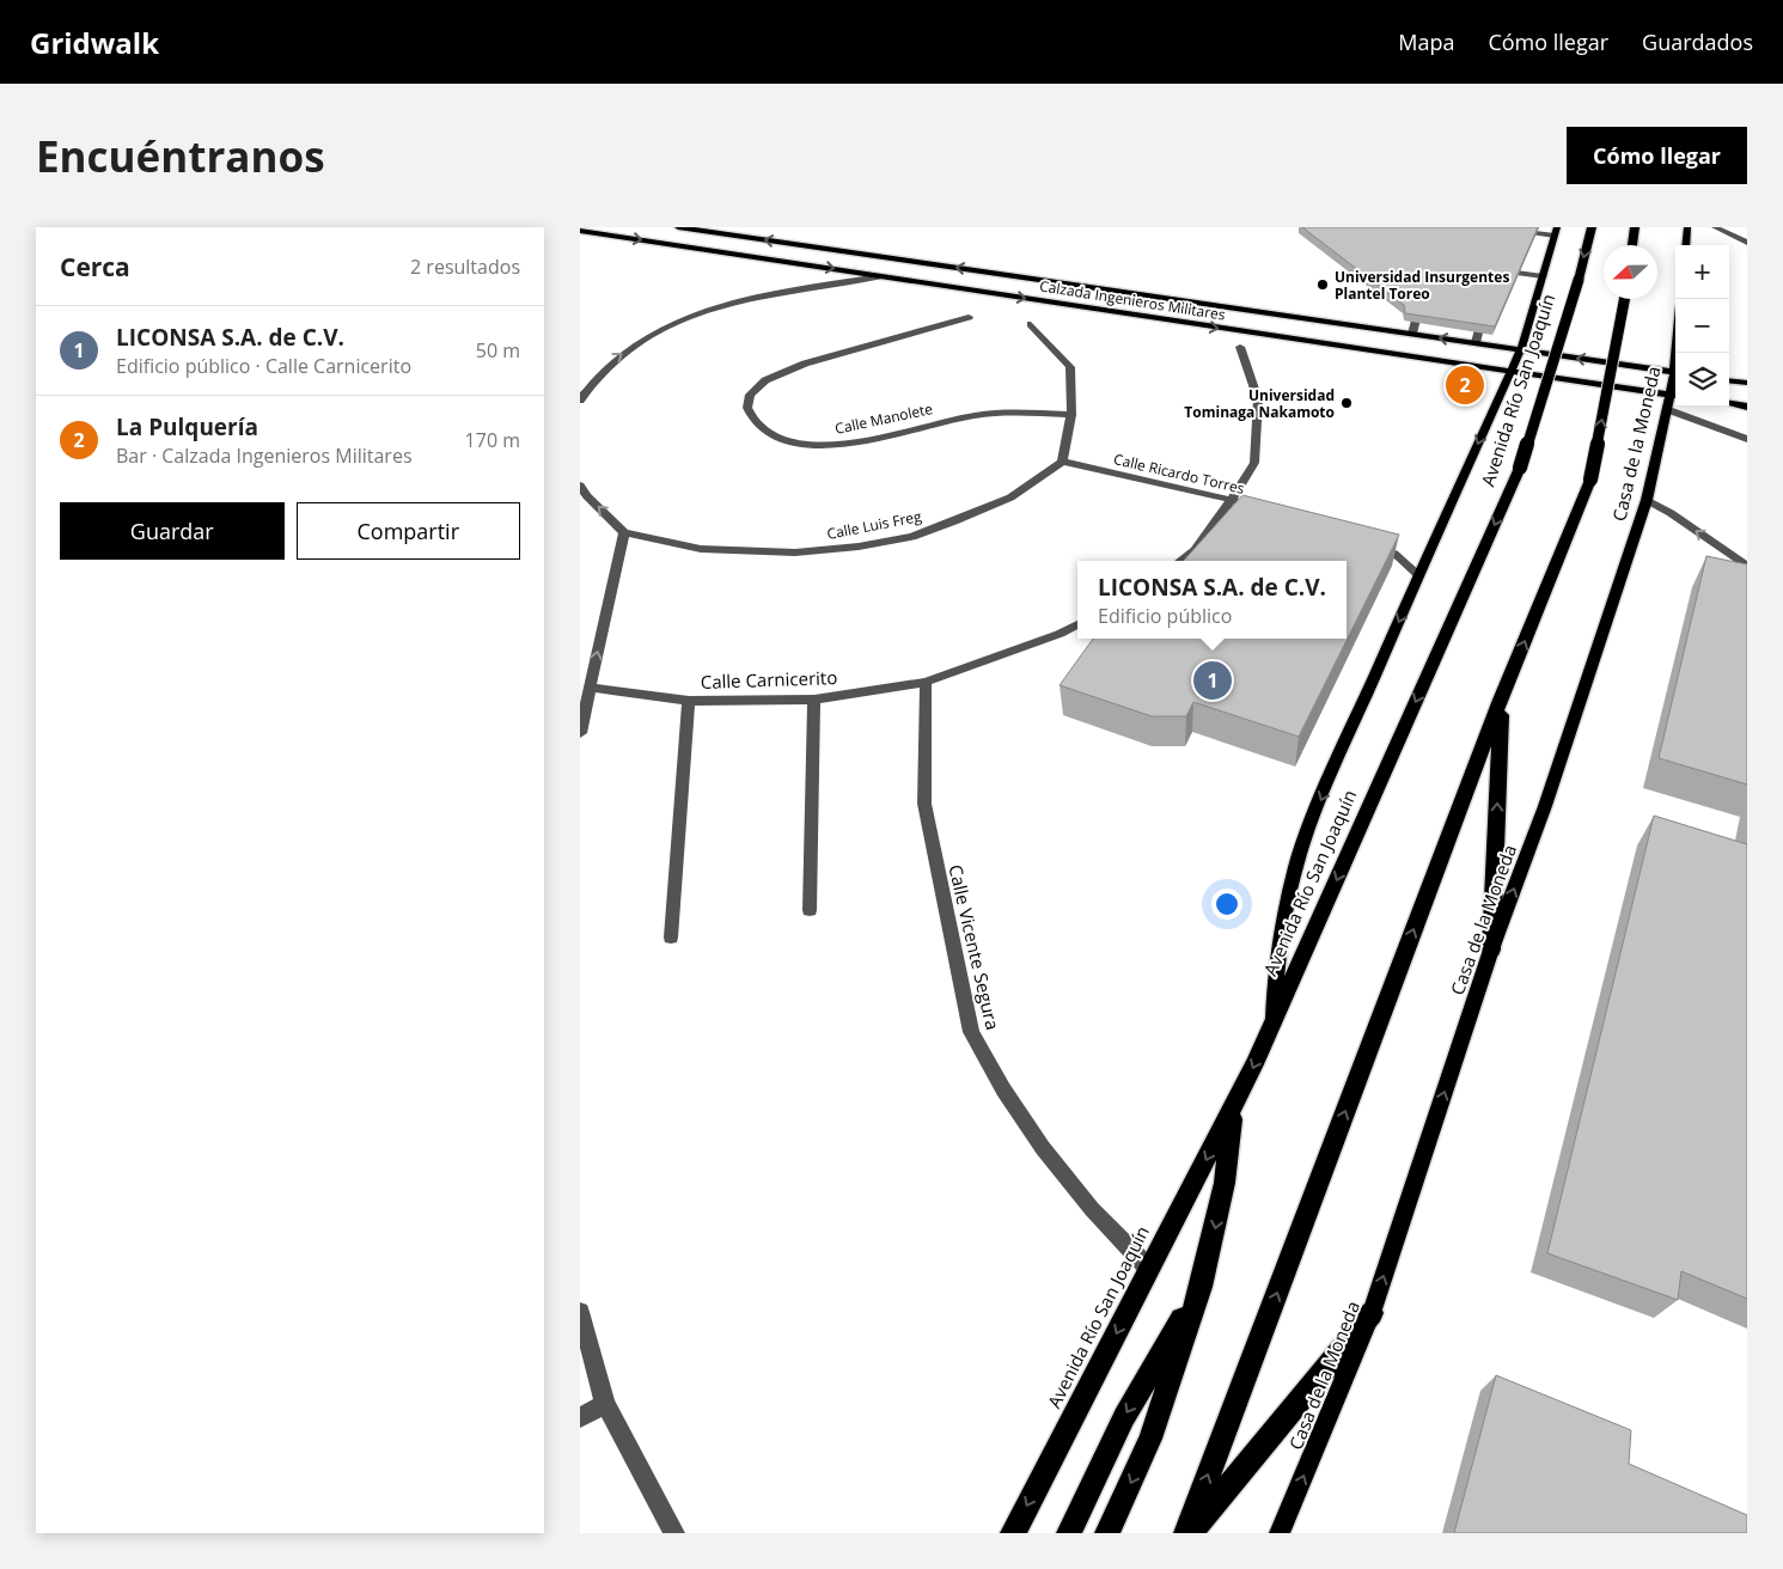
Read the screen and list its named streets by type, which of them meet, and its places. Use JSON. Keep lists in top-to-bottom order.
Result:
{
  "streets": {
    "highway": ["Avenida Río San Joaquín"],
    "main road": ["Calzada Ingenieros Militares", "Casa de la Moneda"],
    "street": [
      "Calle Manolete",
      "Calle Ricardo Torres",
      "Calle Luis Freg",
      "Calle Carnicerito",
      "Calle Vicente Segura"
    ]
  },
  "crossings": [
    ["Calzada Ingenieros Militares", "Casa de la Moneda"],
    ["Avenida Río San Joaquín", "Calle Vicente Segura"],
    ["Calle Ricardo Torres", "Calle Luis Freg"],
    ["Calle Carnicerito", "Calle Vicente Segura"]
  ],
  "one_way": ["Casa de la Moneda"],
  "places": ["Universidad Insurgentes Plantel Toreo", "Universidad Tominaga Nakamoto"],
  "north": "left",
  "page": {
    "header": "Gridwalk",
    "nav": ["Mapa", "Cómo llegar", "Guardados"],
    "buttons": [
      "Cómo llegar",
      ["Guardar", "Compartir"]
    ],
    "title": "Encuéntranos",
    "heading": ["Cerca", "2 resultados"],
    "map_buttons": ["+", "−"],
    "list": [
      {
        "mark": "1",
        "name": "LICONSA S.A. de C.V.",
        "note": "Edificio público · Calle Carnicerito",
        "value": "50 m"
      },
      {
        "mark": "2",
        "name": "La Pulquería",
        "note": "Bar · Calzada Ingenieros Militares",
        "value": "170 m"
      }
    ],
    "pins": ["2", "1"],
    "popup": ["LICONSA S.A. de C.V.", "Edificio público"]
  }
}
